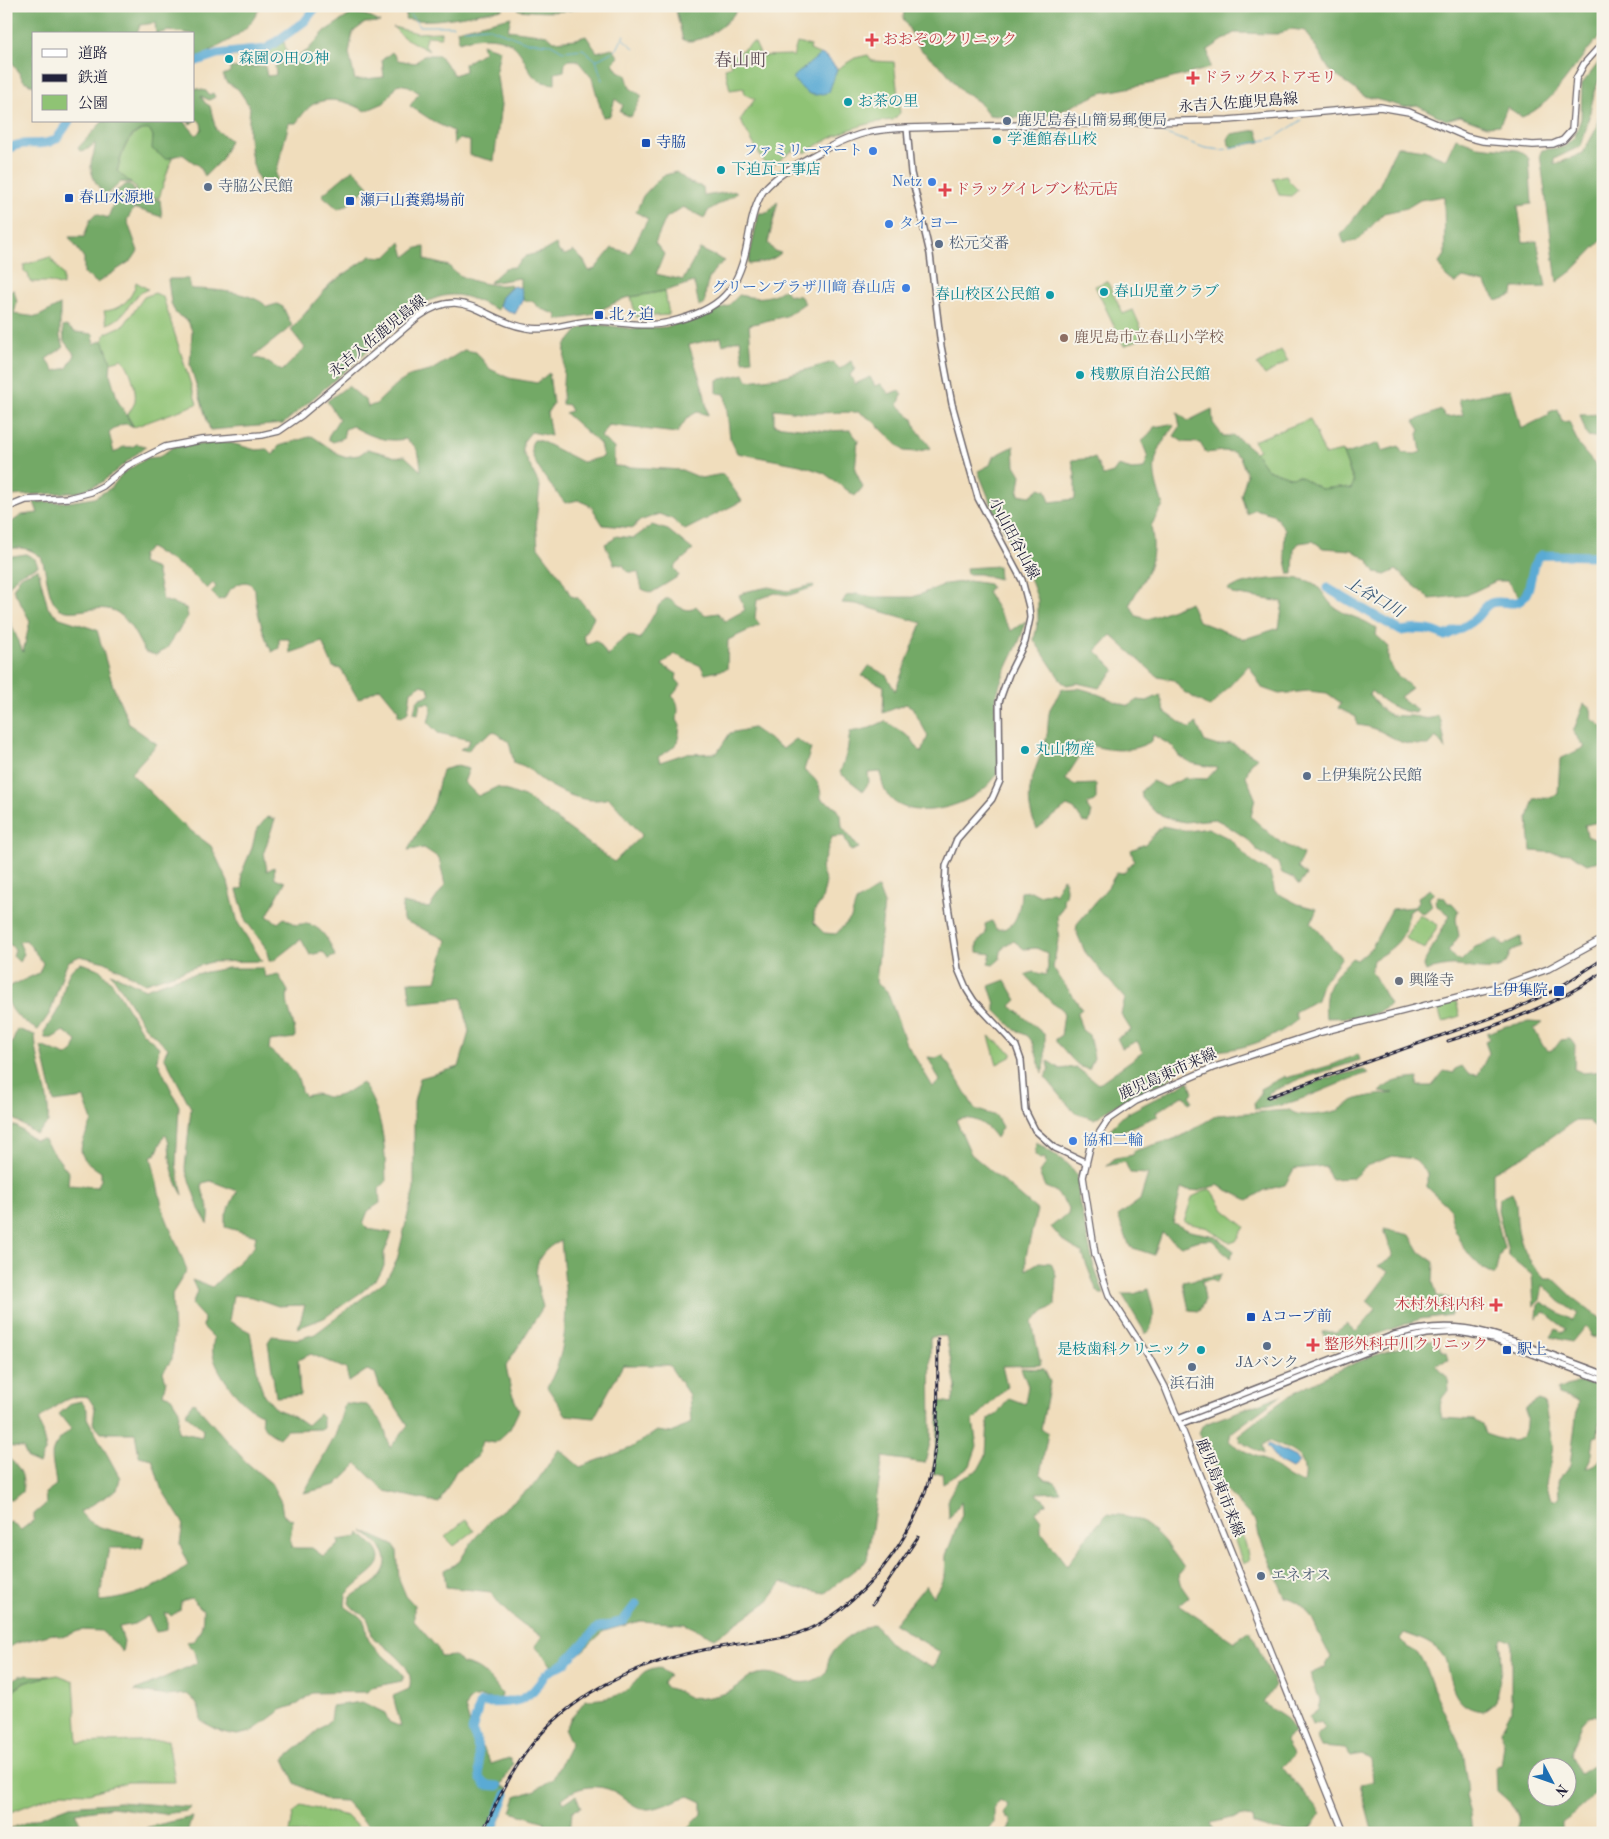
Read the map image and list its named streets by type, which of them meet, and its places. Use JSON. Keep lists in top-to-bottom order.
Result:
{
  "streets": {
    "main road": ["永吉入佐鹿児島線", "小山田谷山線", "鹿児島東市来線"]
  },
  "crossings": [
    ["永吉入佐鹿児島線", "小山田谷山線"],
    ["小山田谷山線", "鹿児島東市来線"]
  ],
  "districts": ["春山町"],
  "water": ["上谷口川"],
  "places": {
    "health": [
      "おおぞのクリニック",
      "ドラッグストアモリ",
      "ドラッグイレブン松元店",
      "木村外科内科",
      "整形外科中川クリニック"
    ],
    "other": [
      "森園の田の神",
      "お茶の里",
      "鹿児島春山簡易郵便局",
      "学進館春山校",
      "ファミリーマート",
      "下迫瓦工事店",
      "Netz",
      "寺脇公民館",
      "タイヨー",
      "松元交番",
      "グリーンプラザ川﨑 春山店",
      "春山児童クラブ",
      "春山校区公民館",
      "鹿児島市立春山小学校",
      "桟敷原自治公民館",
      "丸山物産",
      "上伊集院公民館",
      "興隆寺",
      "協和二輪",
      "JAバンク",
      "是枝歯科クリニック",
      "浜石油",
      "エネオス"
    ],
    "transit": [
      "寺脇",
      "春山水源地",
      "瀬戸山養鶏場前",
      "北ヶ迫",
      "上伊集院",
      "Aコープ前",
      "駅上"
    ]
  },
  "legend": ["道路", "鉄道", "公園"],
  "north": "bottom right"
}
